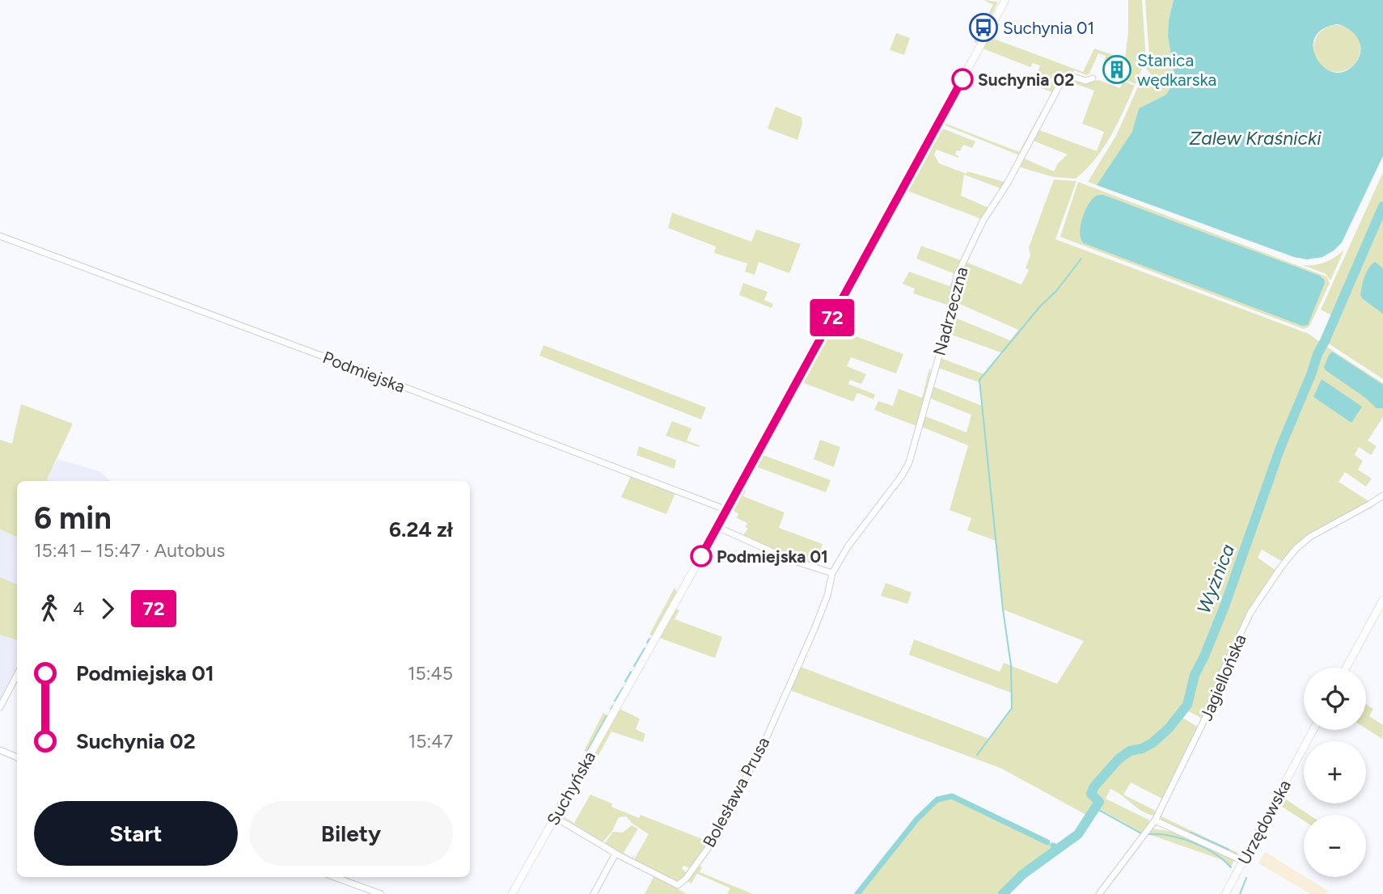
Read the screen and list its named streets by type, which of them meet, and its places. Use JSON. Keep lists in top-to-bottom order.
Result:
{
  "streets": {
    "street": [
      "Nadrzeczna",
      "Podmiejska",
      "Jagiellońska",
      "Suchyńska",
      "Bolesława Prusa",
      "Urzędowska"
    ]
  },
  "crossings": [
    ["Nadrzeczna", "Bolesława Prusa"],
    ["Suchyńska", "Bolesława Prusa"]
  ],
  "water": ["Zalew Kraśnicki", "Wyżnica"],
  "places": {
    "bus stop": ["Suchynia 01"],
    "building": ["Stanica wędkarska"],
    "other": ["Suchynia 02", "Podmiejska 01"]
  },
  "lines": ["bus line 72"],
  "page": {
    "on_map": "72",
    "heading": ["6 min", "15:41 – 15:47 · Autobus", "6.24 zł"],
    "legs": ["4", "72"],
    "list": [
      {
        "name": "Podmiejska 01",
        "value": "15:45"
      },
      {
        "name": "Suchynia 02",
        "value": "15:47"
      }
    ],
    "map_buttons": ["+", "−"],
    "buttons": ["Start", "Bilety"]
  }
}
